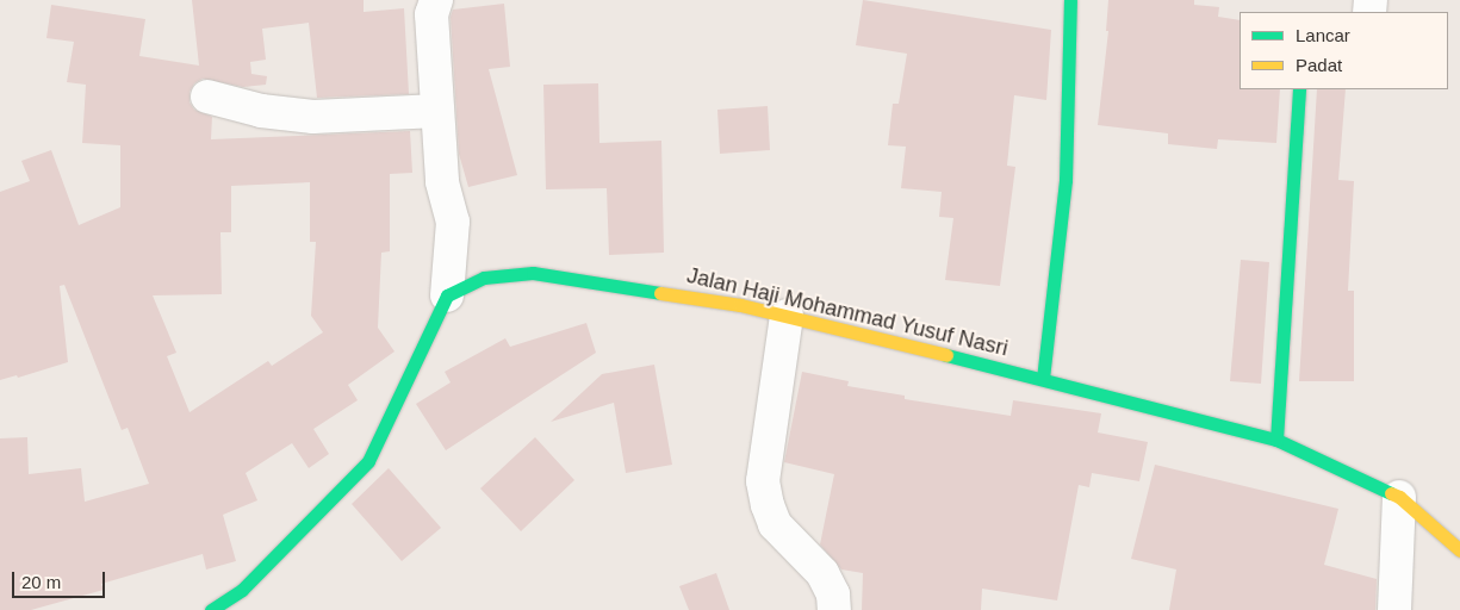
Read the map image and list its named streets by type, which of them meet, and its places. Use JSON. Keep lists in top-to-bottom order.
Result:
{
  "streets": {
    "street": ["Jalan Haji Mohammad Yusuf Nasri"]
  },
  "legend": ["Lancar", "Padat"],
  "scale_bar": "20 m"
}
